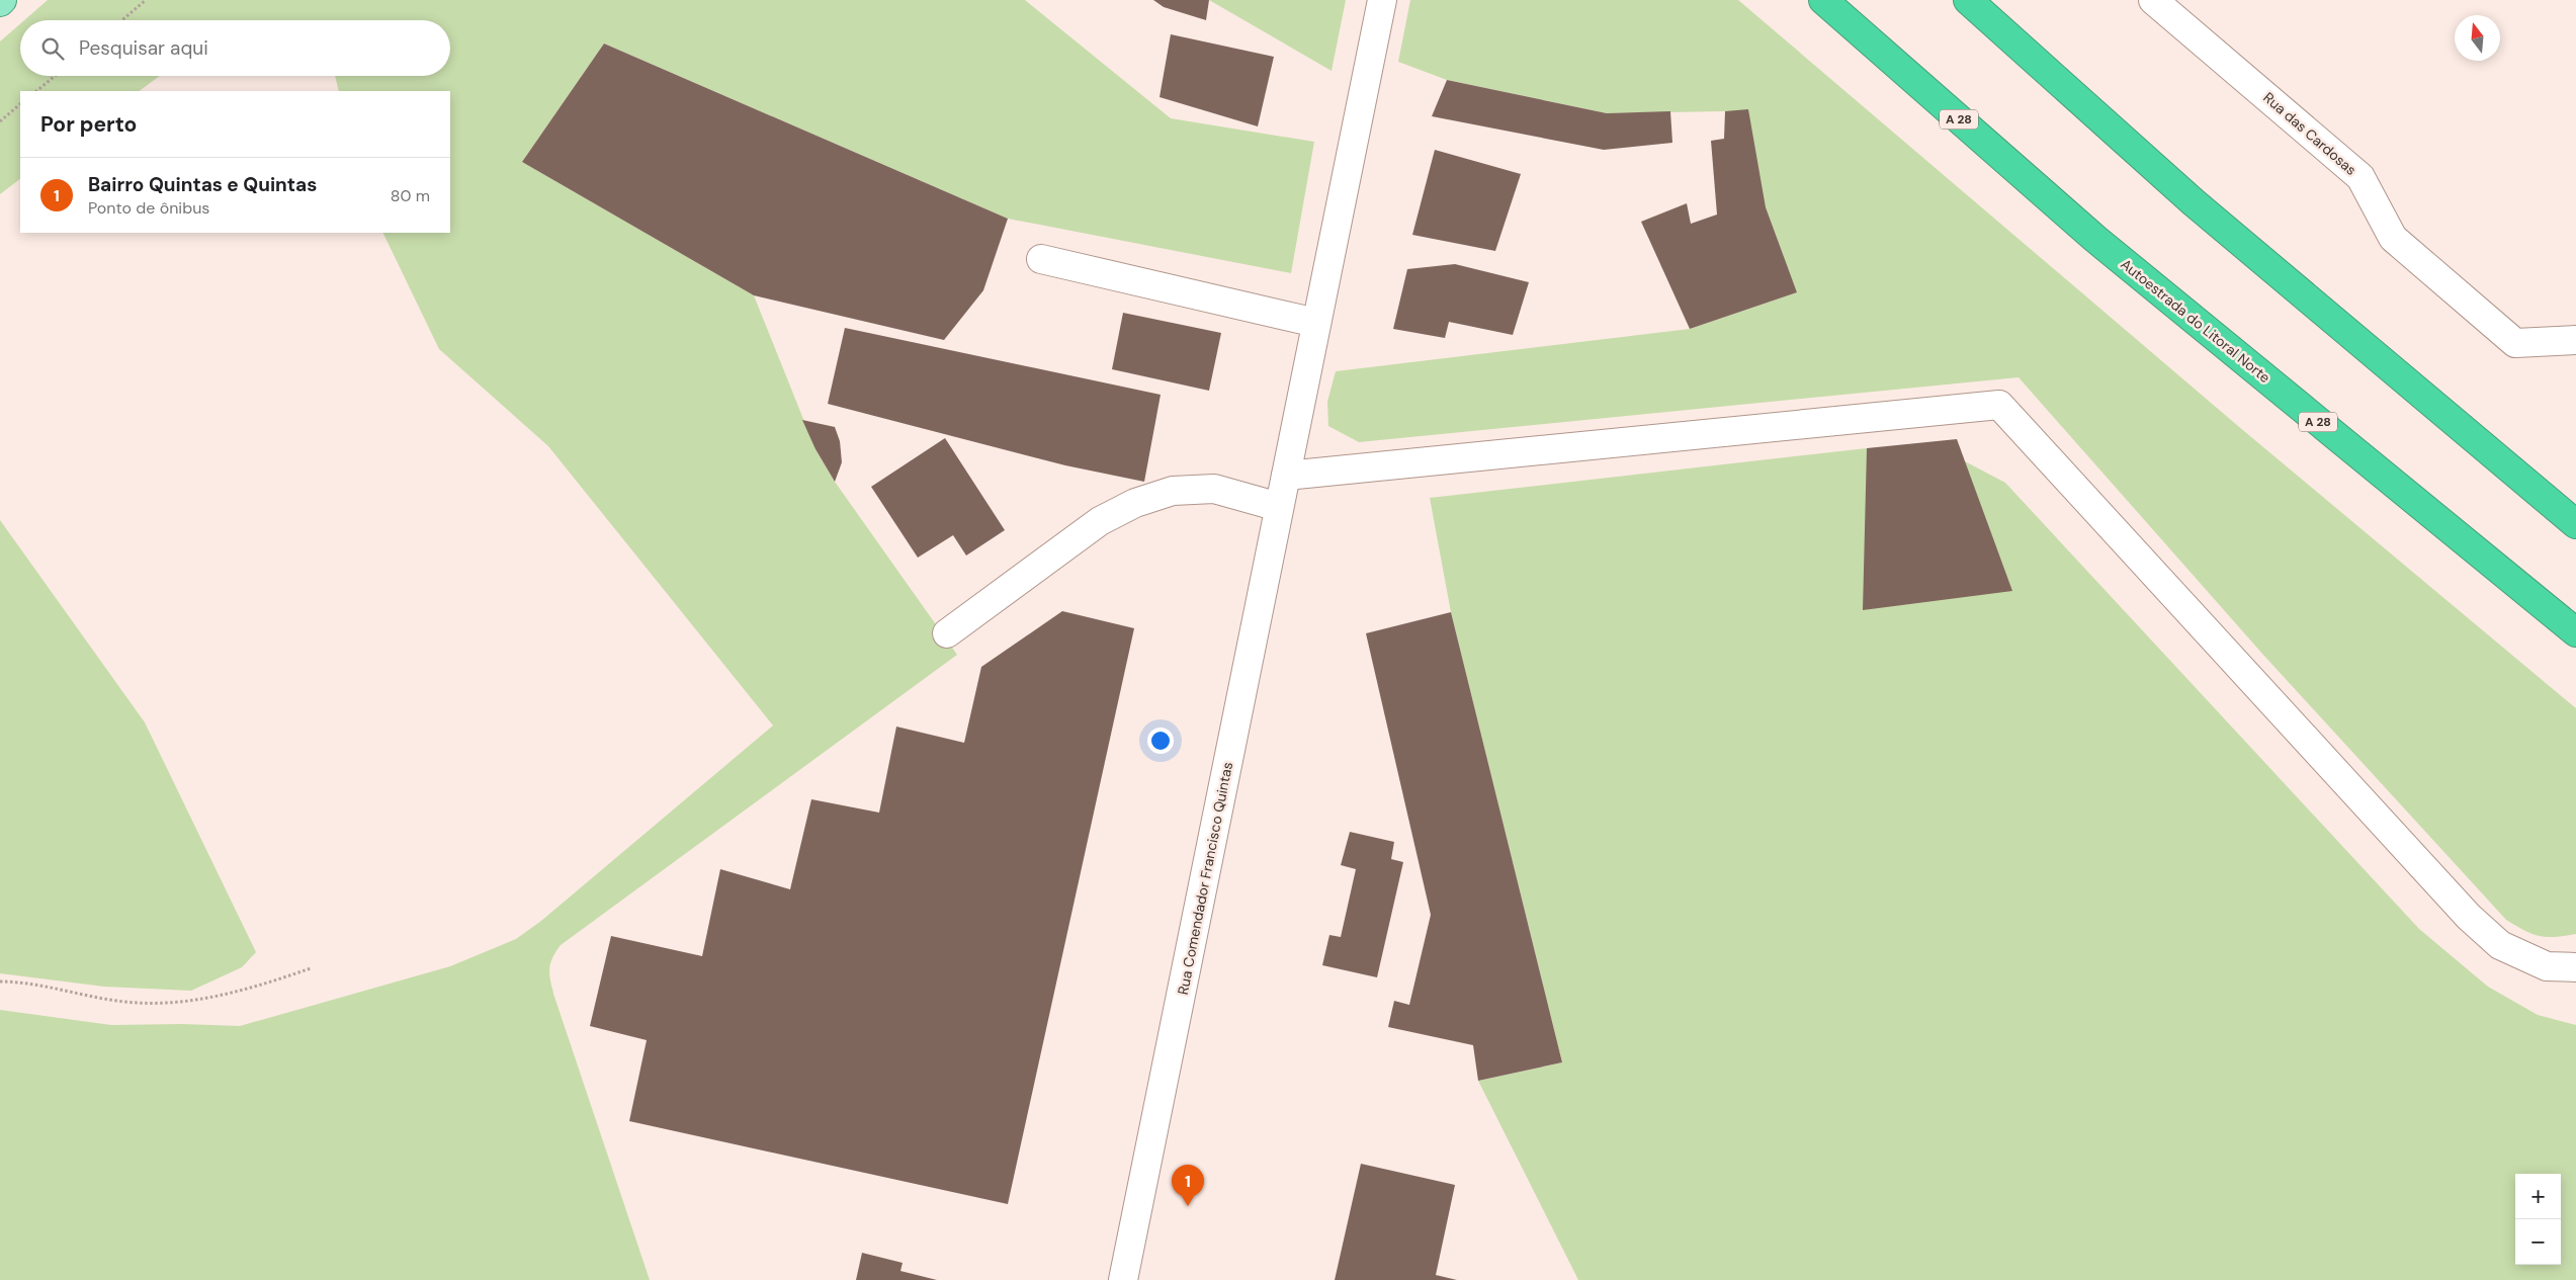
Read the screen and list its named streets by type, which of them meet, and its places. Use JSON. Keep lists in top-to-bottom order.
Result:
{
  "streets": {
    "highway": ["A 28", "Autoestrada do Litoral Norte"],
    "street": ["Rua das Cardosas", "Rua Comendador Francisco Quintas"]
  },
  "north": "top",
  "page": {
    "search": "Pesquisar aqui",
    "heading": "Por perto",
    "list": [
      {
        "mark": "1",
        "name": "Bairro Quintas e Quintas",
        "note": "Ponto de ônibus",
        "value": "80 m"
      }
    ],
    "pins": "1",
    "map_buttons": ["+", "−"]
  }
}
